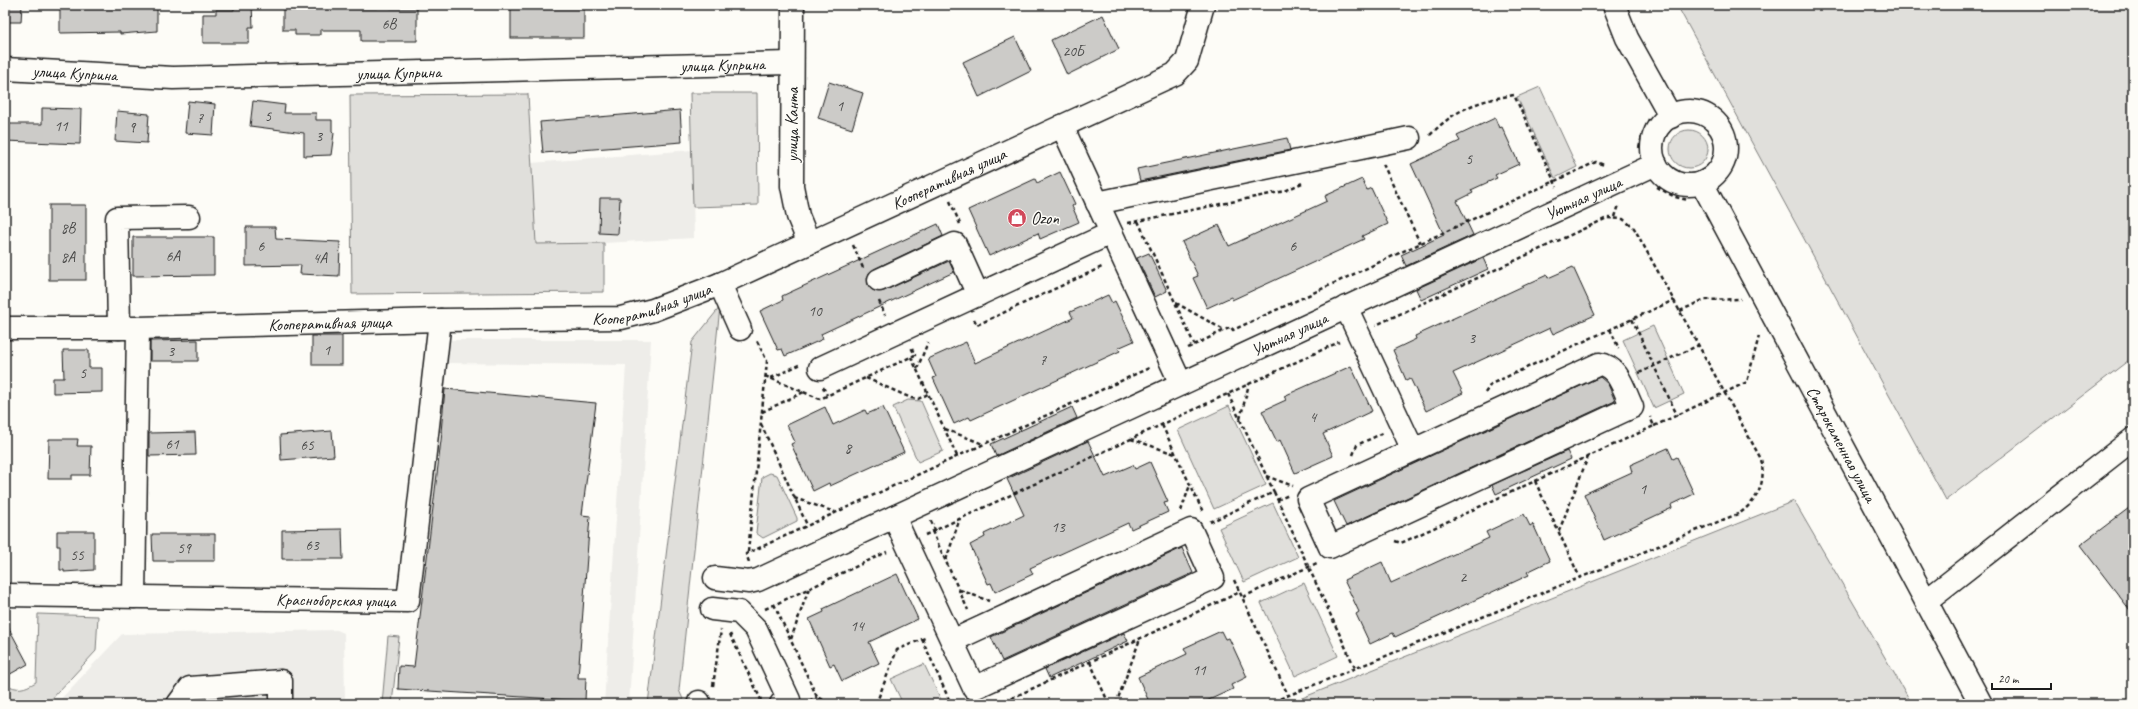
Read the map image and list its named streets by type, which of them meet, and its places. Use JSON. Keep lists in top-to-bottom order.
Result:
{
  "streets": {
    "street": [
      "улица Куприна",
      "улица Канта",
      "Кооперативная улица",
      "Уютная улица",
      "Старокаменная улица",
      "Красноборская улица"
    ]
  },
  "crossings": [
    ["улица Куприна", "улица Канта"],
    ["улица Канта", "Кооперативная улица"],
    ["Кооперативная улица", "Красноборская улица"],
    ["Уютная улица", "Старокаменная улица"]
  ],
  "places": {
    "shop": ["Ozon"]
  },
  "house_numbers": [
    "6В",
    "20Б",
    "1",
    "5",
    "7",
    "11",
    "9",
    "3",
    "5",
    "8В",
    "6",
    "6",
    "6А",
    "8А",
    "4А",
    "10",
    "3",
    "1",
    "3",
    "7",
    "5",
    "4",
    "61",
    "65",
    "8",
    "1",
    "13",
    "63",
    "59",
    "55",
    "2",
    "14",
    "11"
  ],
  "scale_bar": "20 m"
}
